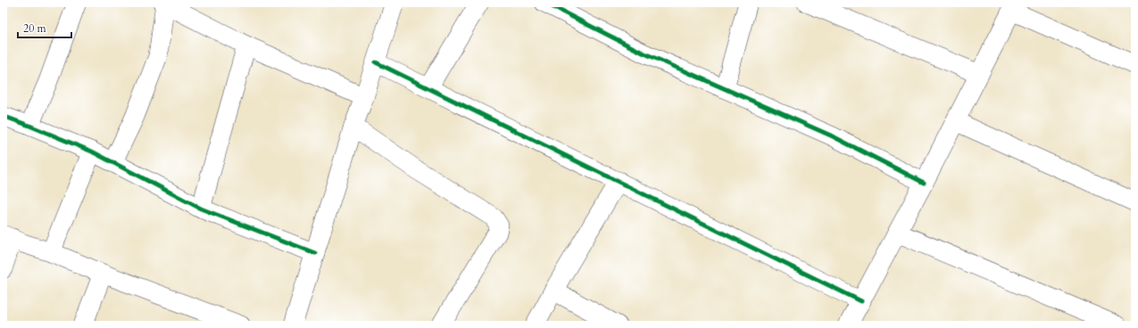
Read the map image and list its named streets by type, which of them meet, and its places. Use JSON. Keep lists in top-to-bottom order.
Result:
{
  "scale_bar": "20 m"
}
